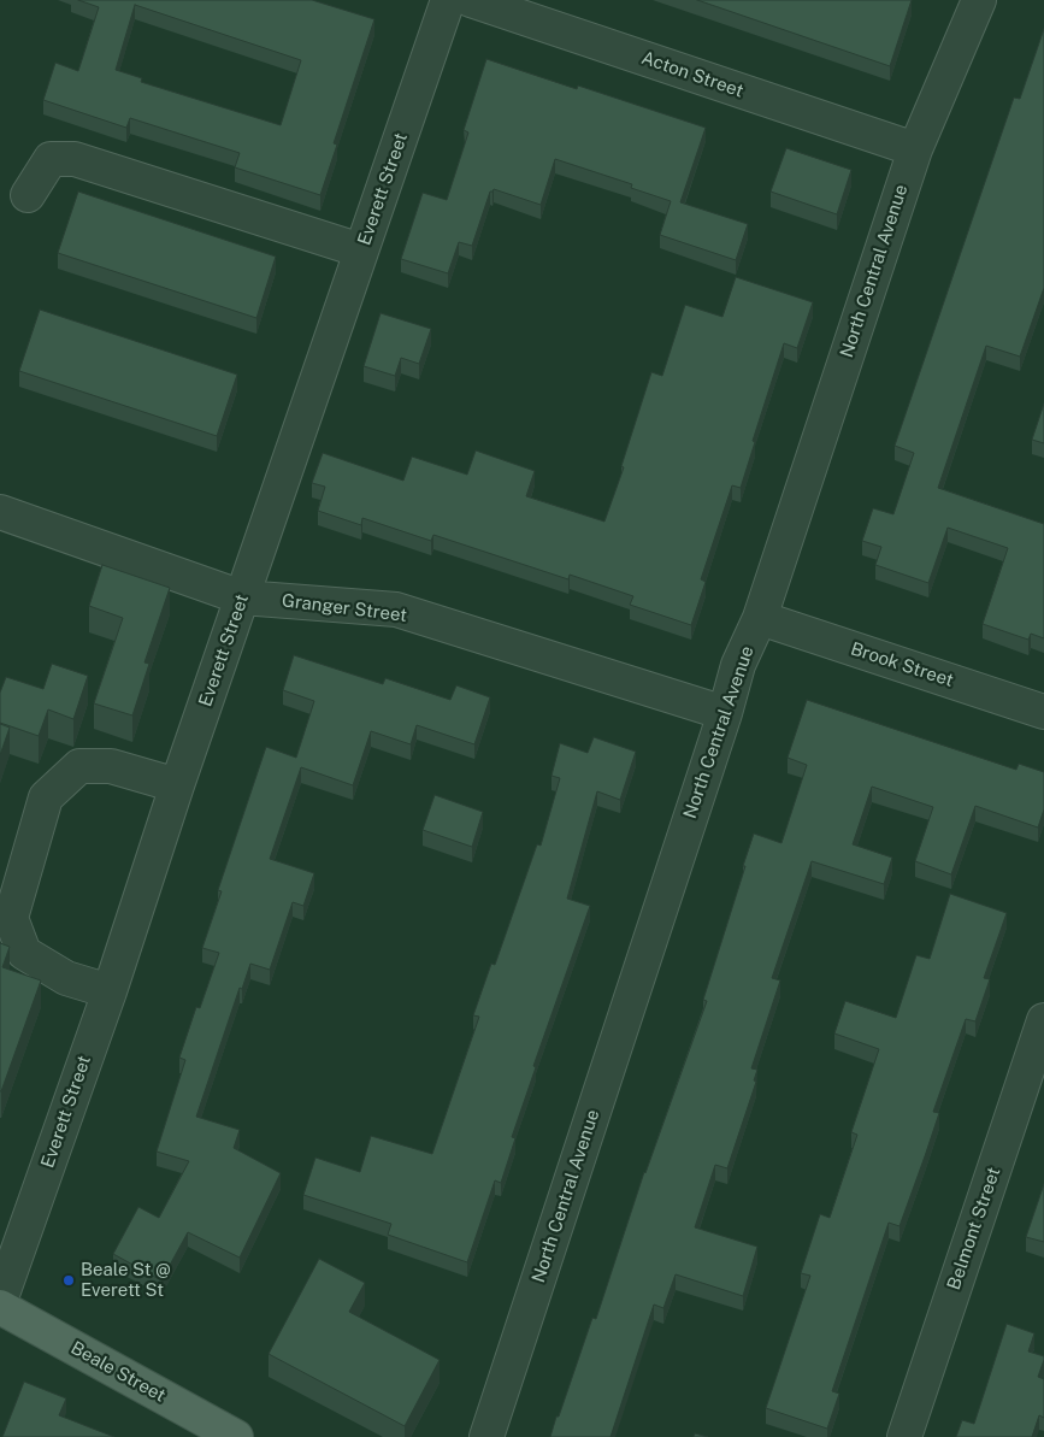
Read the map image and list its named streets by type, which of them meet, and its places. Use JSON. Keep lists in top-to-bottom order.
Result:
{
  "streets": {
    "main road": ["Beale Street"],
    "street": [
      "Acton Street",
      "Everett Street",
      "North Central Avenue",
      "Granger Street",
      "Brook Street",
      "Belmont Street"
    ]
  },
  "crossings": [
    ["Acton Street", "North Central Avenue"],
    ["Everett Street", "Granger Street"],
    ["North Central Avenue", "Granger Street"],
    ["North Central Avenue", "Brook Street"]
  ],
  "places": ["Beale St @ Everett St"]
}
